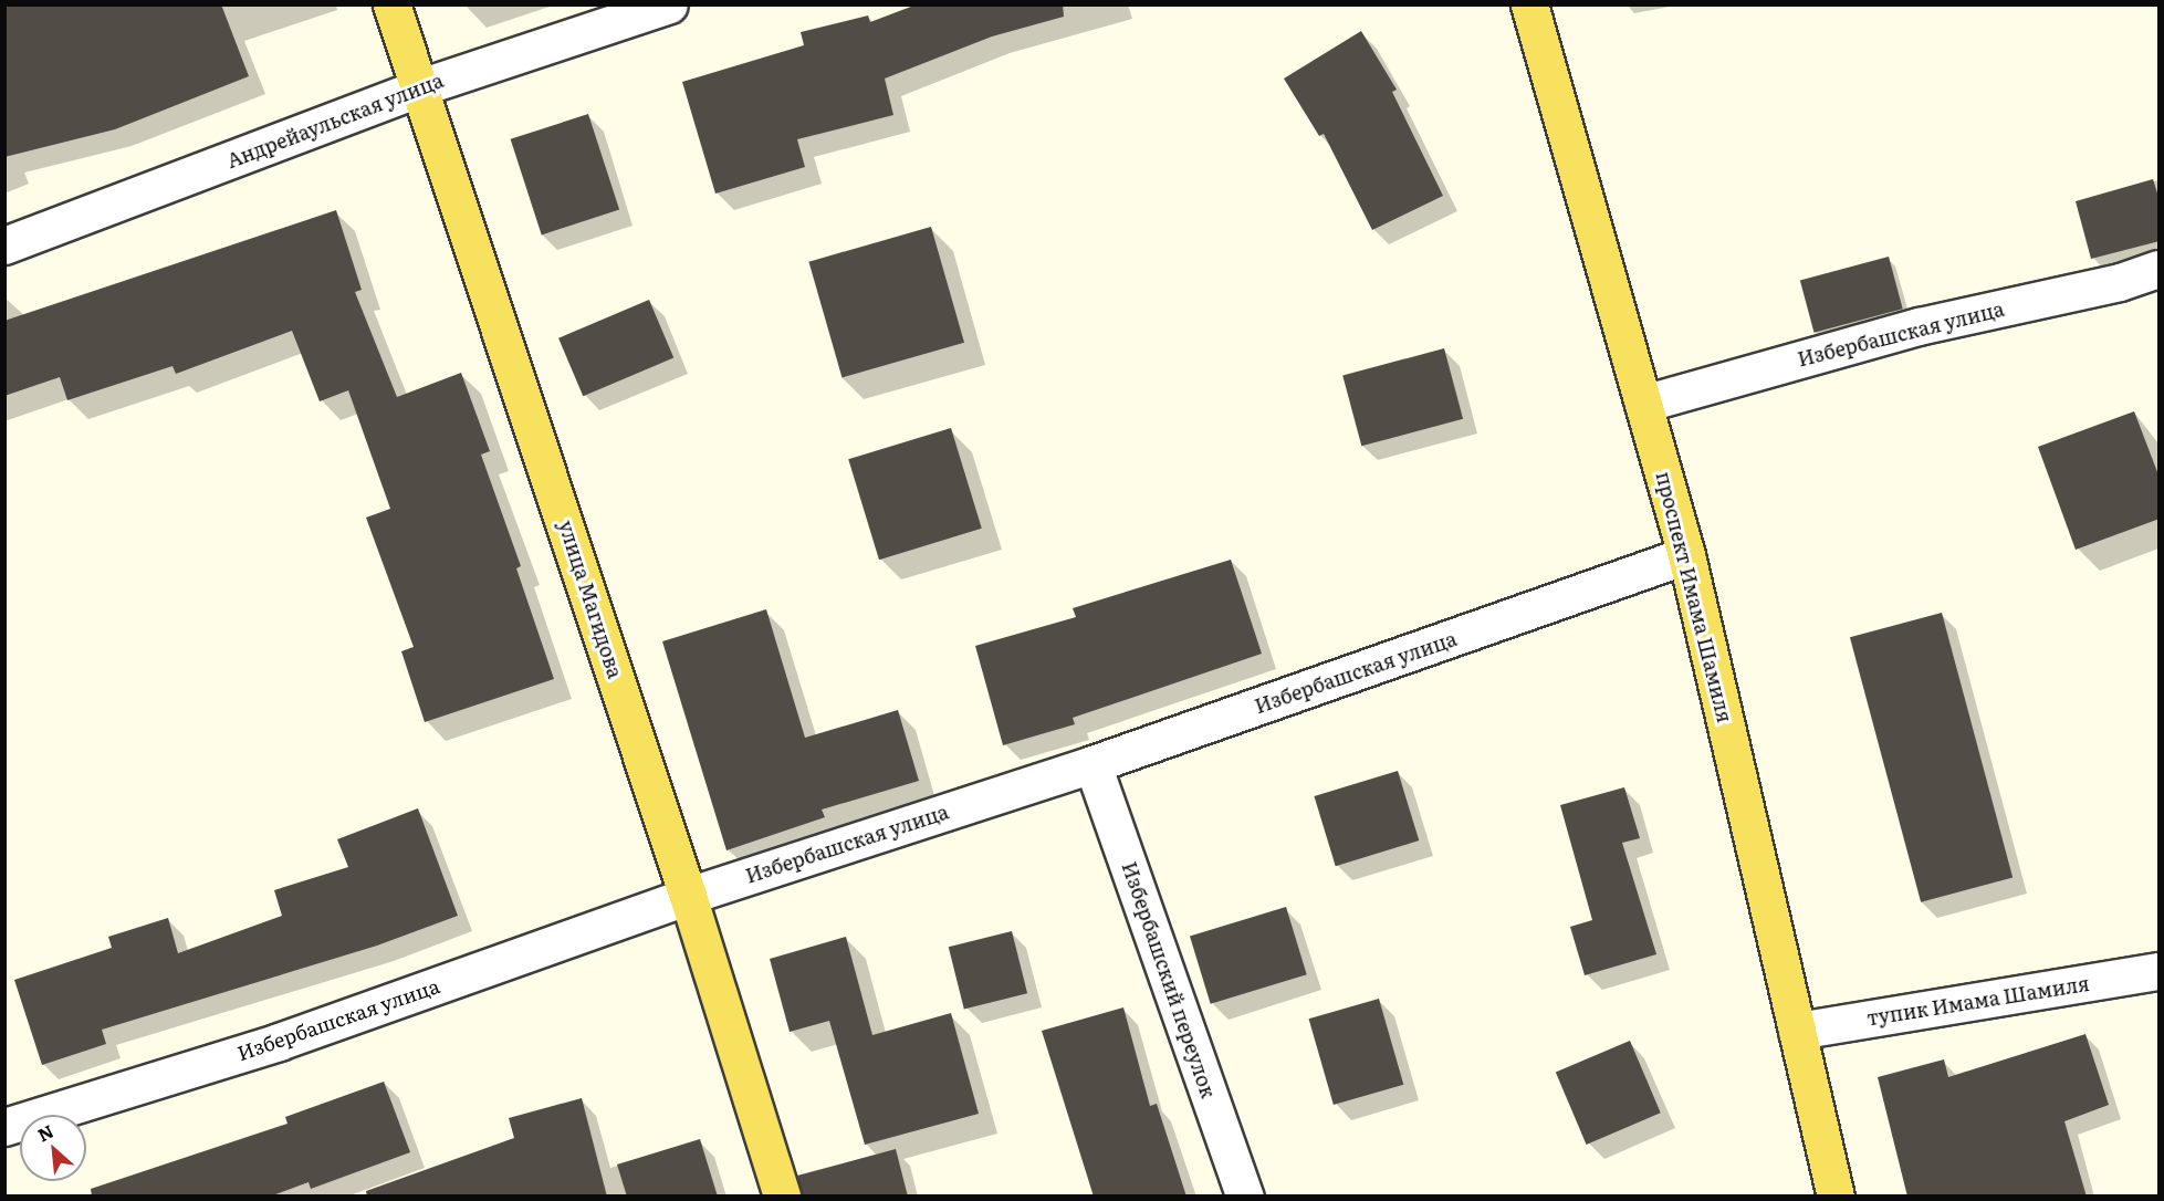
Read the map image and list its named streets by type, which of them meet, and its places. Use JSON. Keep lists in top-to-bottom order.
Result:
{
  "streets": {
    "main road": ["проспект Имама Шамиля", "улица Магидова"],
    "street": [
      "Андрейаульская улица",
      "Избербашская улица",
      "Избербашский переулок",
      "тупик Имама Шамиля"
    ]
  },
  "crossings": [
    ["Андрейаульская улица", "улица Магидова"],
    ["Избербашская улица", "проспект Имама Шамиля"],
    ["Избербашская улица", "улица Магидова"],
    ["Избербашская улица", "Избербашский переулок"],
    ["проспект Имама Шамиля", "тупик Имама Шамиля"]
  ],
  "north": "top left"
}
